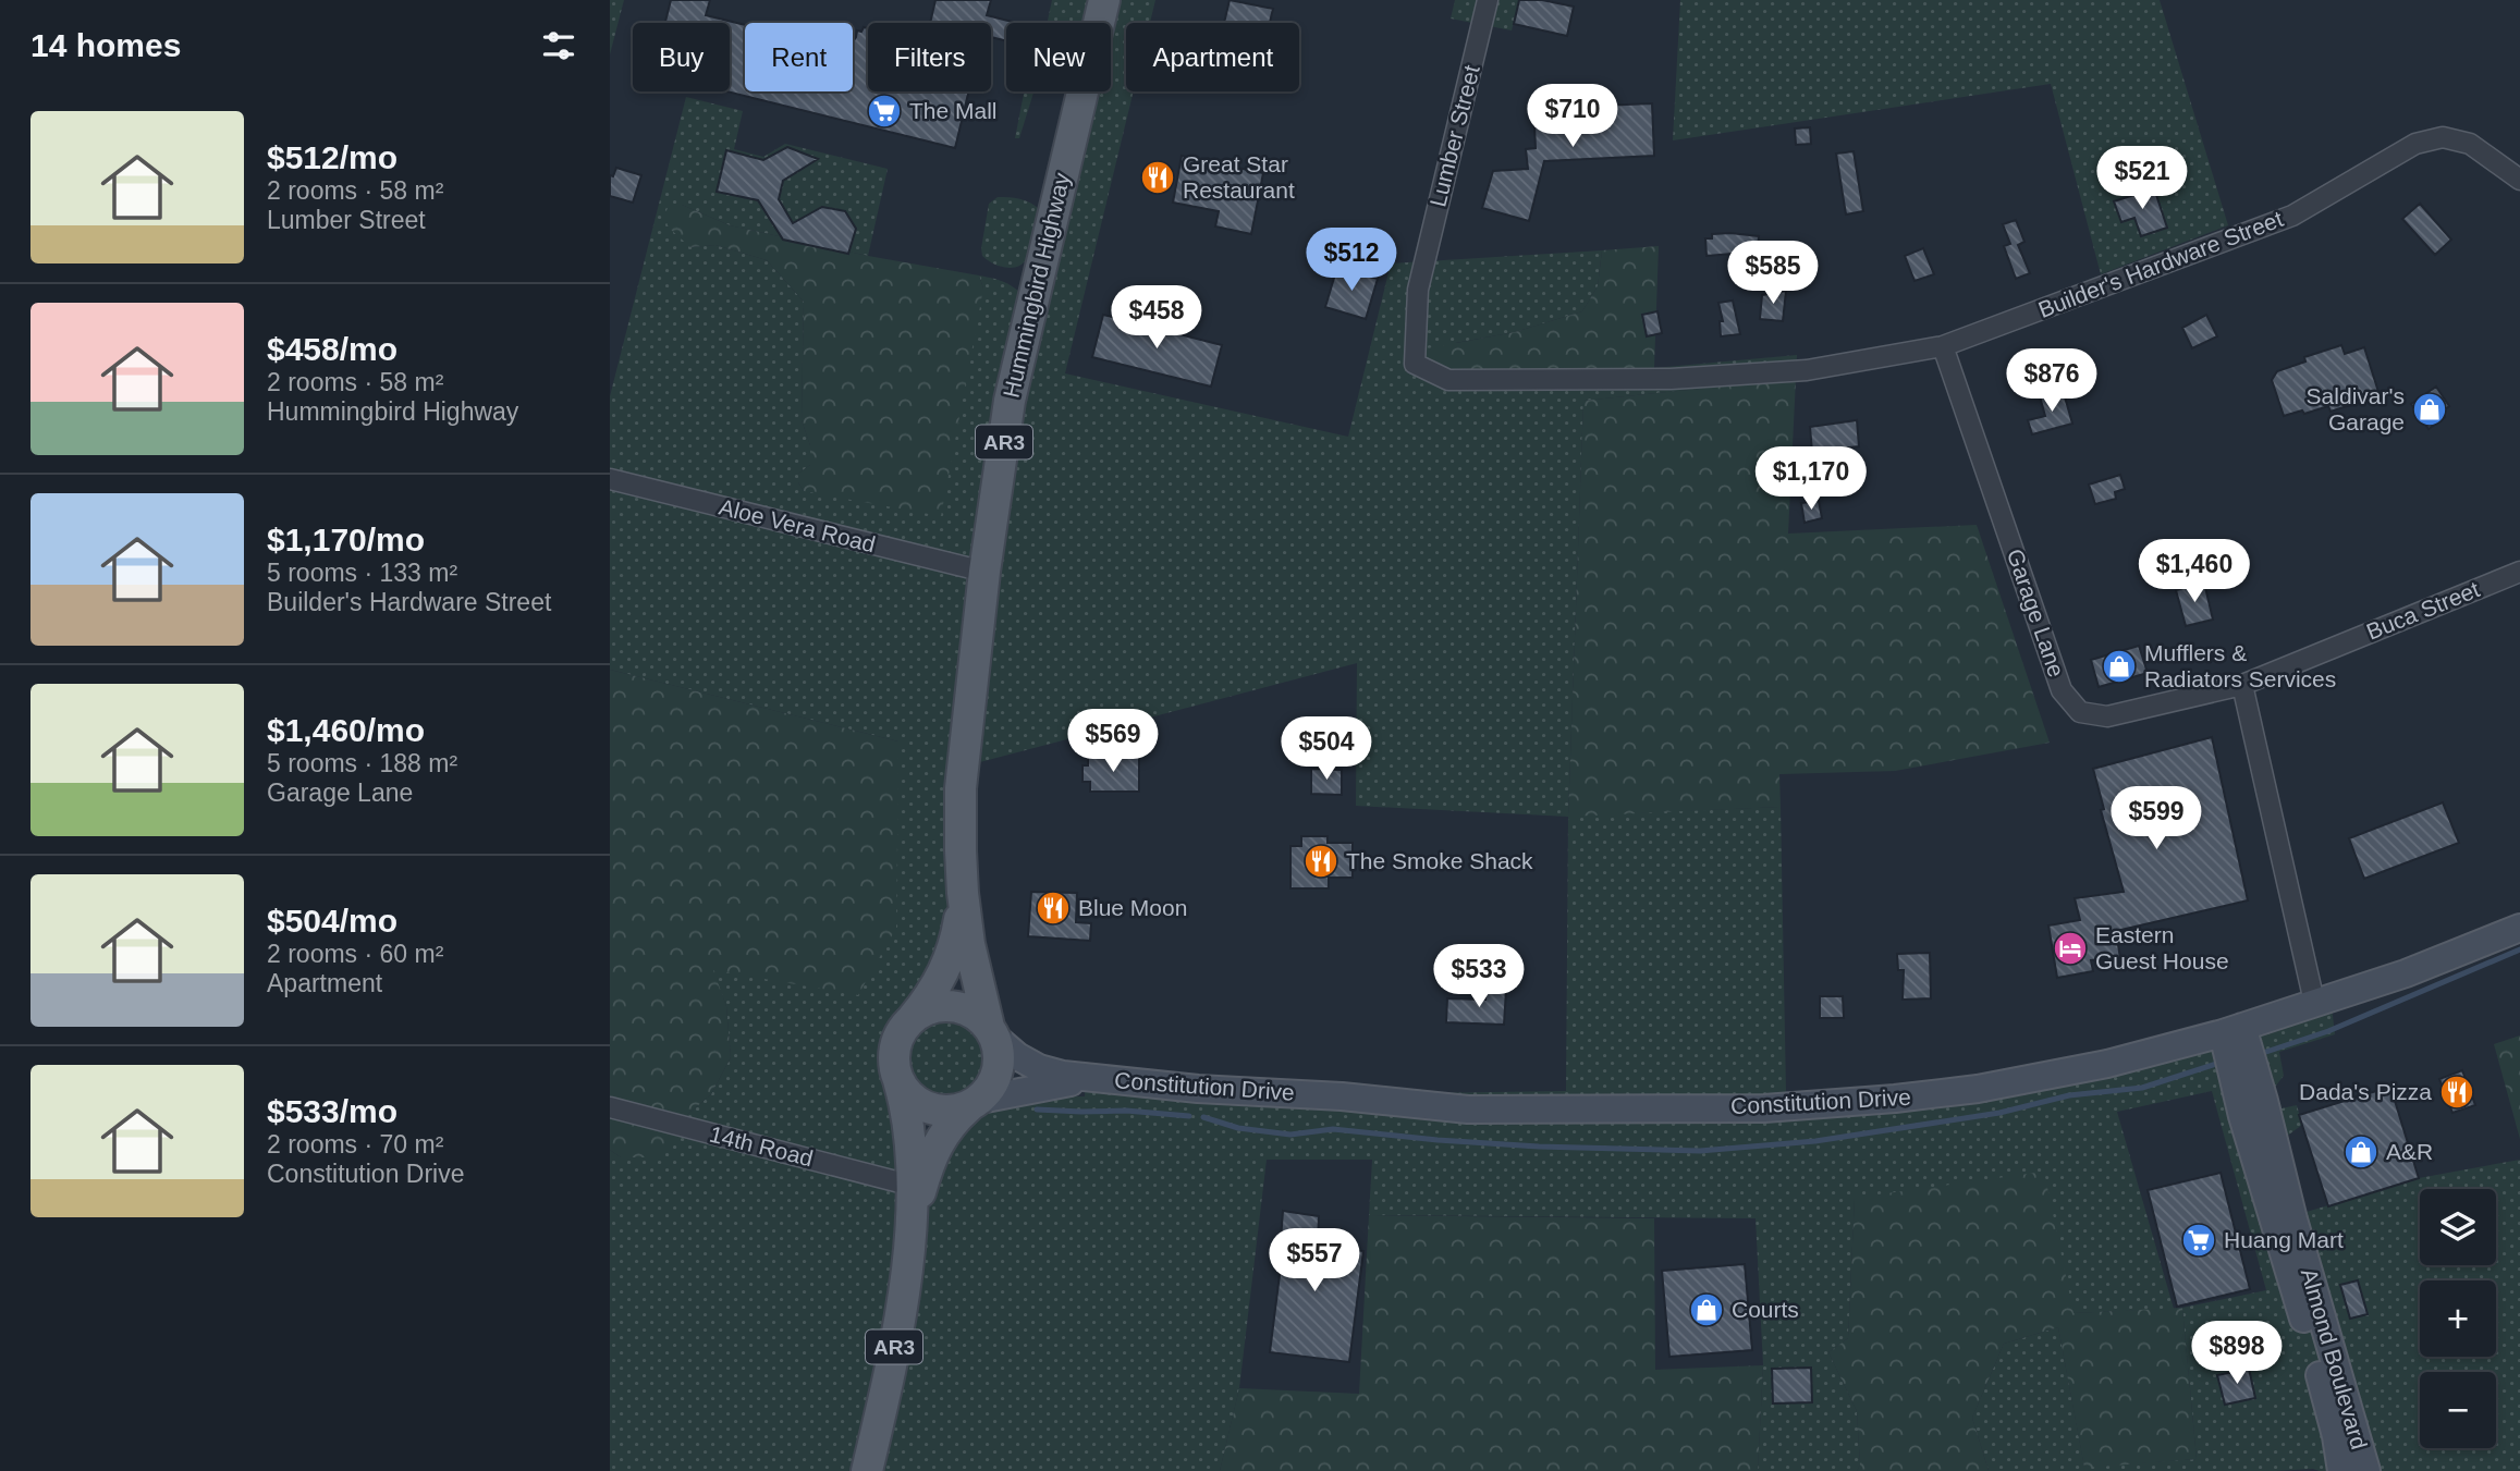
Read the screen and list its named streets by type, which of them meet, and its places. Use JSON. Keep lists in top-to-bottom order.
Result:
{
  "streets": {
    "main road": [
      "Hummingbird Highway",
      "AR3",
      "Constitution Drive",
      "Almond Boulevard"
    ],
    "street": [
      "Lumber Street",
      "Builder's Hardware Street",
      "Aloe Vera Road",
      "Buca Street",
      "Garage Lane",
      "14th Road"
    ]
  },
  "crossings": [
    ["Lumber Street", "Builder's Hardware Street"],
    ["Builder's Hardware Street", "Garage Lane"],
    ["Hummingbird Highway", "AR3"],
    ["Hummingbird Highway", "Aloe Vera Road"],
    ["Hummingbird Highway", "Constitution Drive"],
    ["AR3", "Constitution Drive"],
    ["AR3", "14th Road"],
    ["Buca Street", "Garage Lane"],
    ["Constitution Drive", "Almond Boulevard"]
  ],
  "places": {
    "supermarket": ["The Mall", "Huang Mart"],
    "restaurant": [
      "Great Star Restaurant",
      "The Smoke Shack",
      "Blue Moon",
      "Dada's Pizza"
    ],
    "shop": [
      "Saldivar's Garage",
      "Mufflers & Radiators Services",
      "A&R",
      "Courts"
    ],
    "hotel": ["Eastern Guest House"]
  },
  "page": {
    "heading": "14 homes",
    "chip": [
      "Buy",
      "Rent",
      "Filters",
      "New",
      "Apartment"
    ],
    "price": [
      "$710",
      "$521",
      "$512",
      "$585",
      "$458",
      "$876",
      "$1,170",
      "$1,460",
      "$569",
      "$504",
      "$599",
      "$533",
      "$557",
      "$898"
    ],
    "list": [
      {
        "name": "$512/mo",
        "note": "2 rooms · 58 m² · Lumber Street"
      },
      {
        "name": "$458/mo",
        "note": "2 rooms · 58 m² · Hummingbird Highway"
      },
      {
        "name": "$1,170/mo",
        "note": "5 rooms · 133 m² · Builder's Hardware Street"
      },
      {
        "name": "$1,460/mo",
        "note": "5 rooms · 188 m² · Garage Lane"
      },
      {
        "name": "$504/mo",
        "note": "2 rooms · 60 m² · Apartment"
      },
      {
        "name": "$533/mo",
        "note": "2 rooms · 70 m² · Constitution Drive"
      }
    ],
    "map_buttons": ["+", "−"]
  }
}
